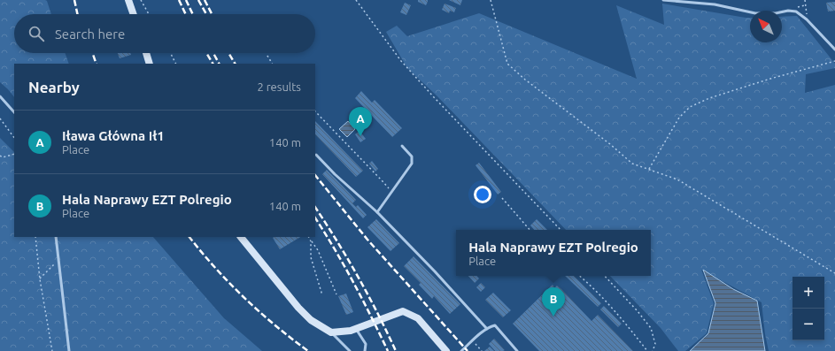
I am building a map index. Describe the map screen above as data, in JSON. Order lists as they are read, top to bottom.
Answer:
{
  "north": "top left",
  "page": {
    "search": "Search here",
    "heading": ["Nearby", "2 results"],
    "pins": ["A", "B"],
    "list": [
      {
        "mark": "A",
        "name": "Iława Główna Ił1",
        "note": "Place",
        "value": "140 m"
      },
      {
        "mark": "B",
        "name": "Hala Naprawy EZT Polregio",
        "note": "Place",
        "value": "140 m"
      }
    ],
    "popup": ["Hala Naprawy EZT Polregio", "Place"],
    "map_buttons": ["+", "−"]
  }
}
